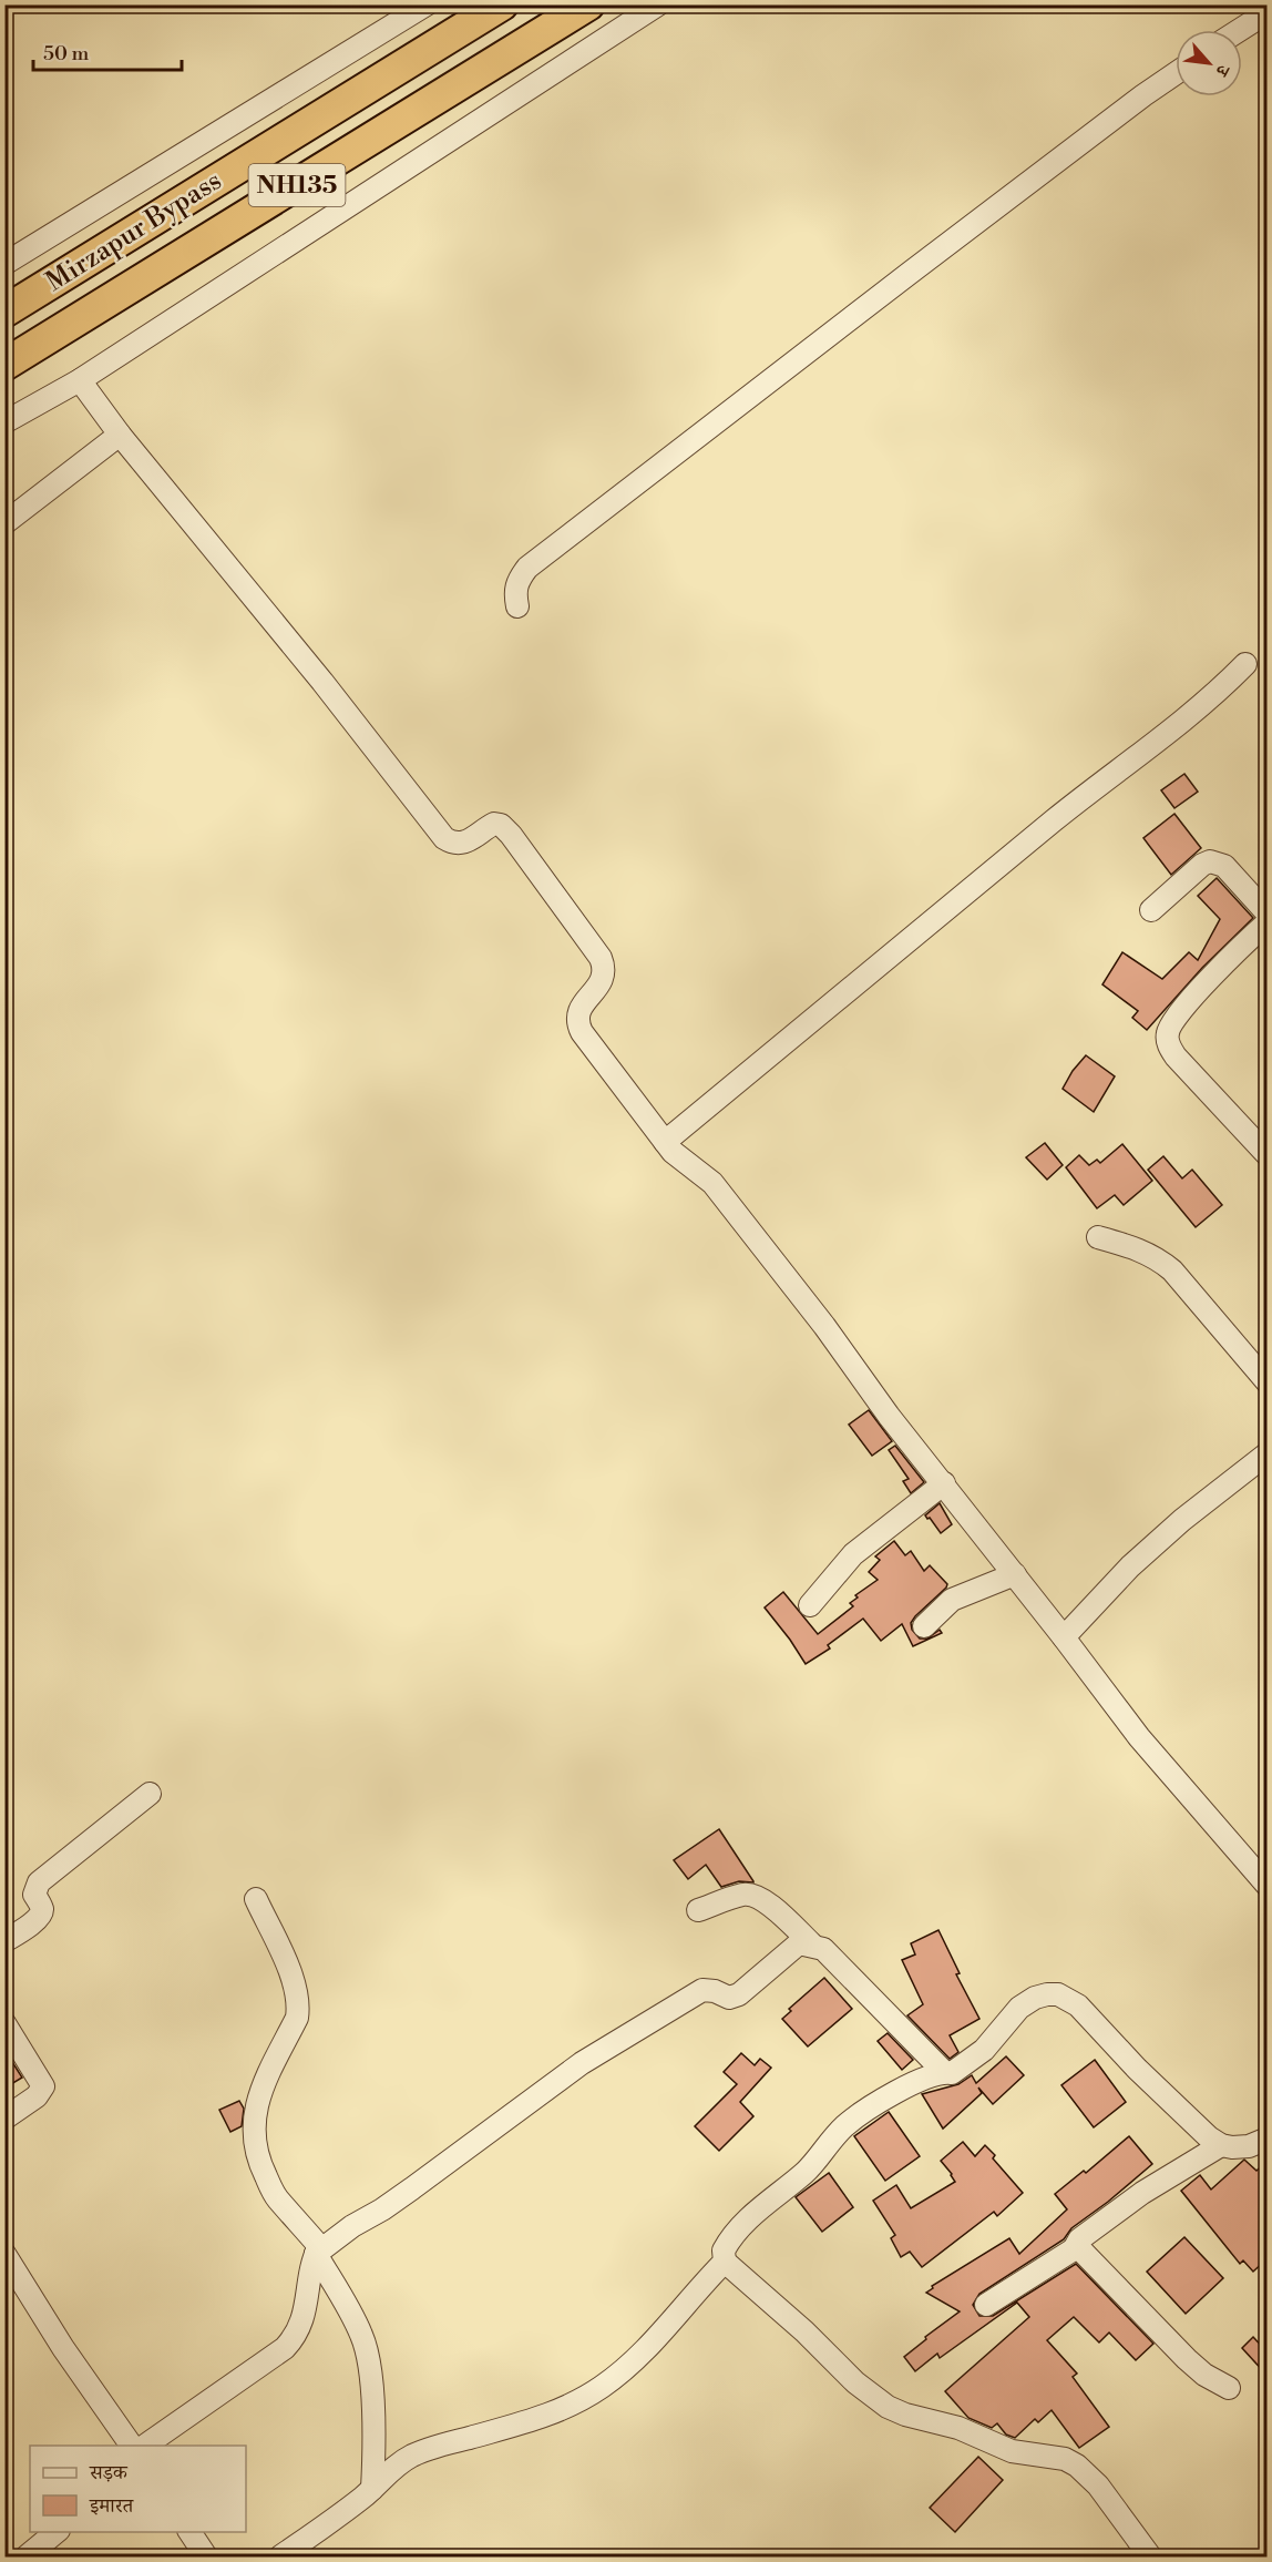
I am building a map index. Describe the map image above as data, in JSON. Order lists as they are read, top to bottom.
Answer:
{
  "streets": {
    "highway": ["NH135", "Mirzapur Bypass"]
  },
  "legend": ["सड़क", "इमारत"],
  "scale_bar": "50 m",
  "north": "bottom right"
}
